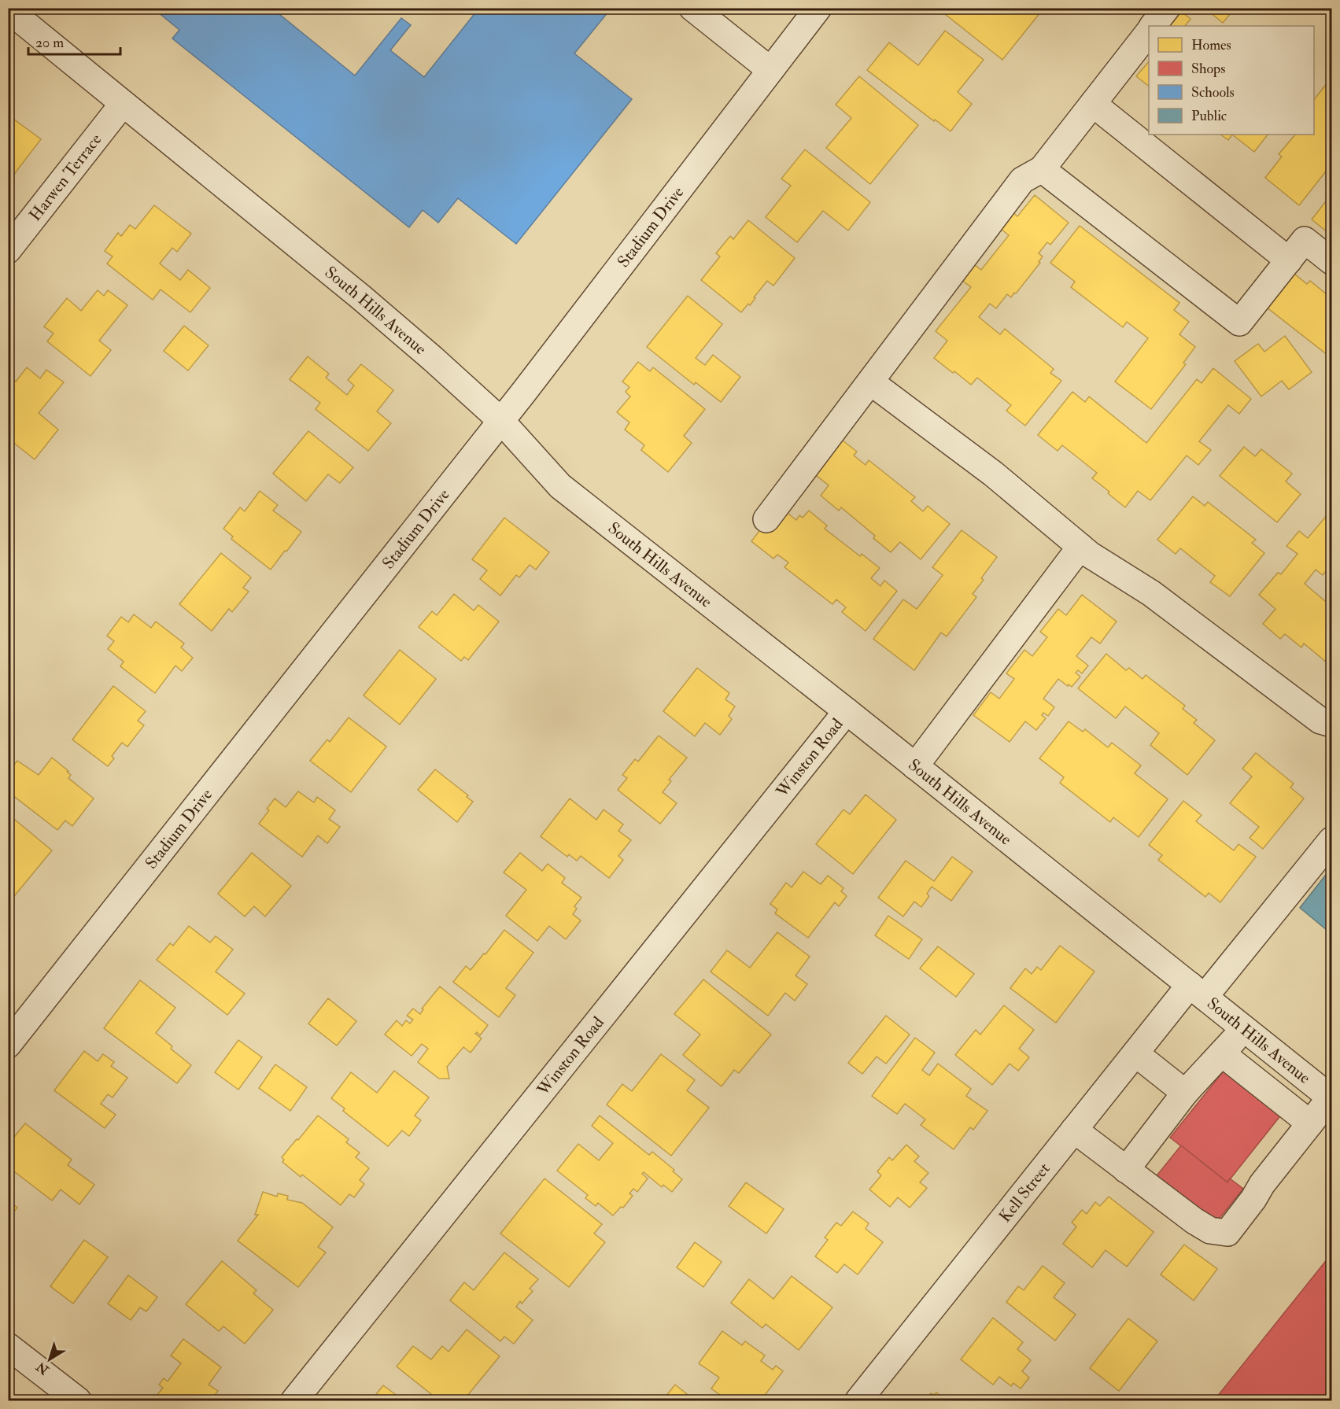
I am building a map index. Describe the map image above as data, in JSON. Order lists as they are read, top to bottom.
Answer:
{
  "streets": {
    "street": [
      "Harwen Terrace",
      "Stadium Drive",
      "South Hills Avenue",
      "Winston Road",
      "Kell Street"
    ]
  },
  "crossings": [
    ["Harwen Terrace", "South Hills Avenue"],
    ["Stadium Drive", "South Hills Avenue"],
    ["South Hills Avenue", "Winston Road"],
    ["South Hills Avenue", "Kell Street"]
  ],
  "legend": [
    "Homes",
    "Shops",
    "Schools",
    "Public"
  ],
  "scale_bar": "20 m",
  "north": "bottom left"
}
